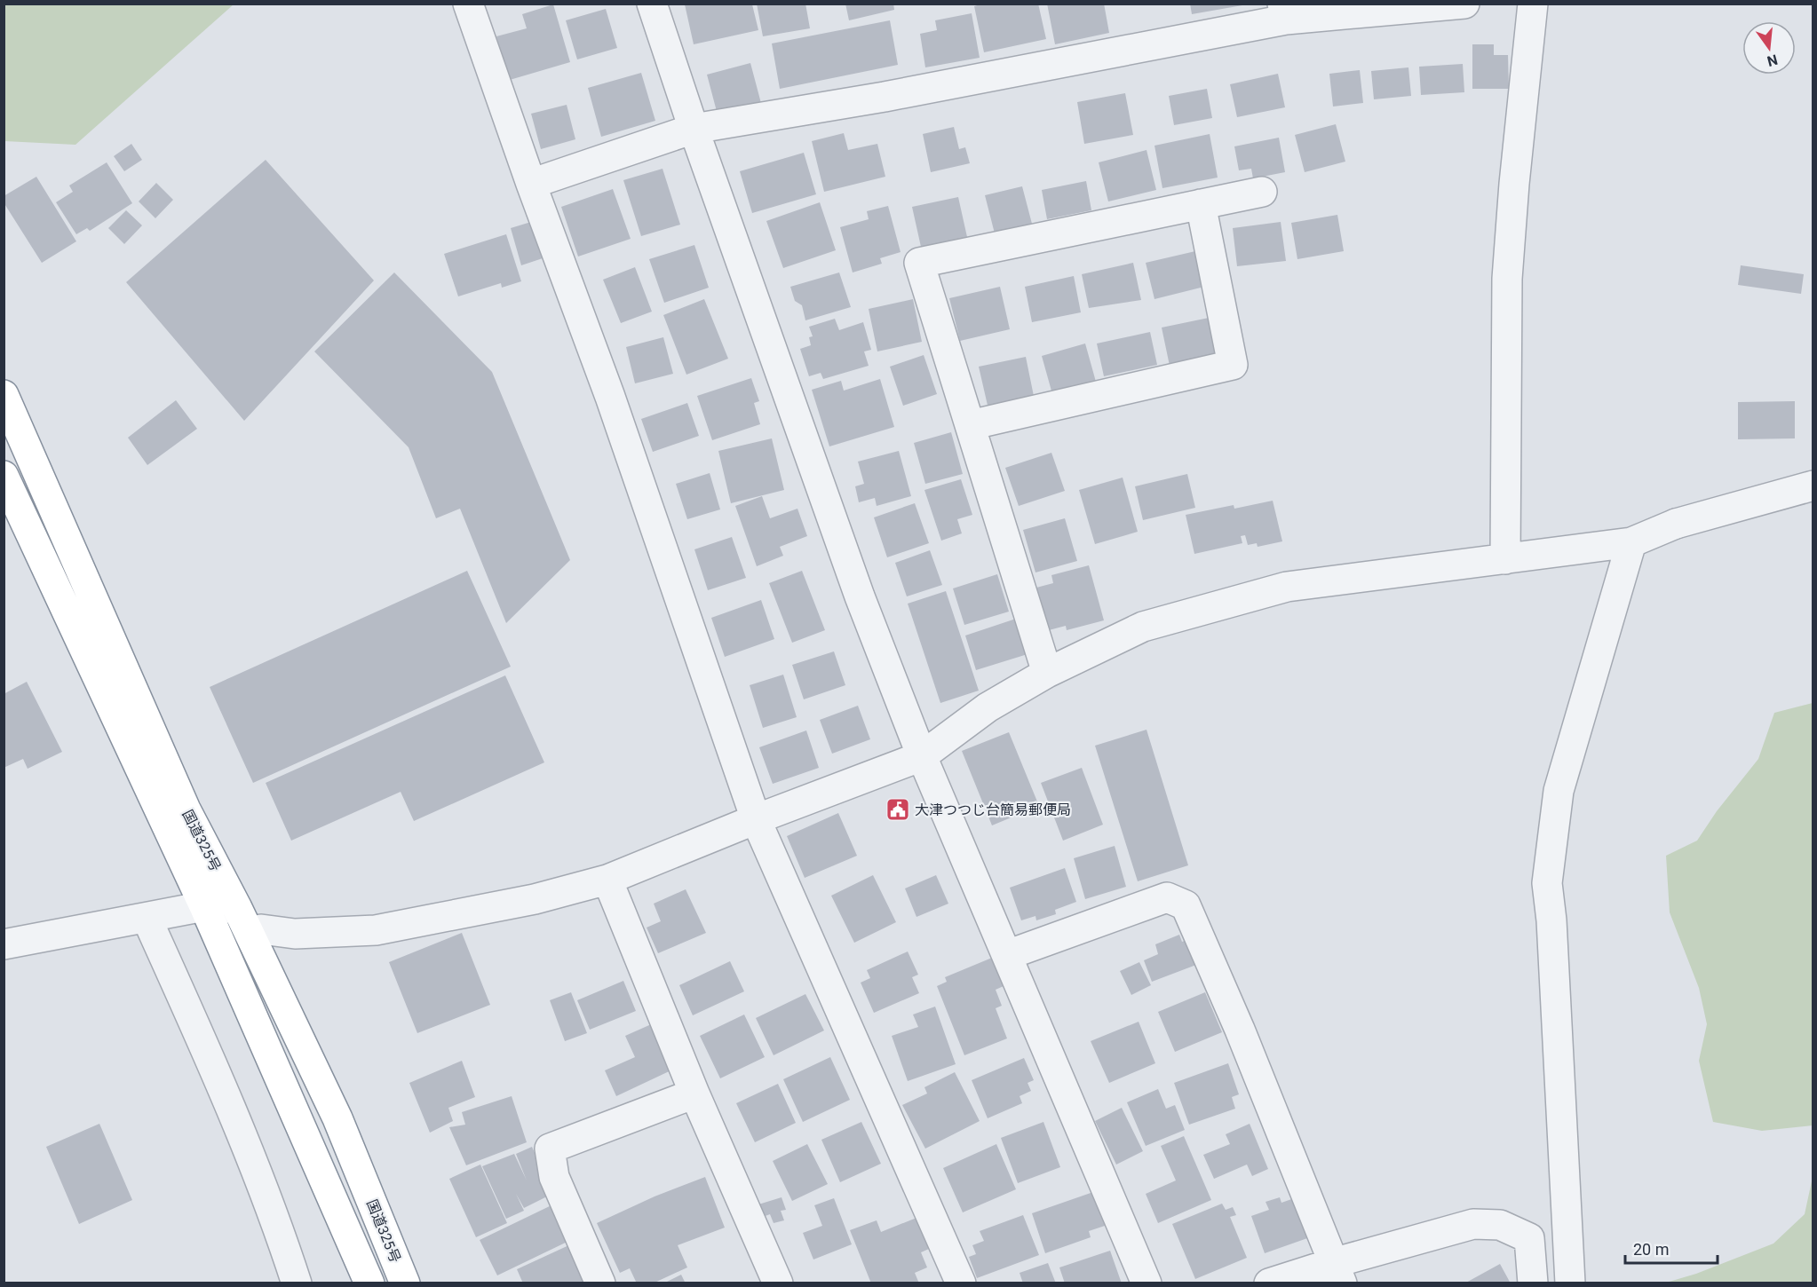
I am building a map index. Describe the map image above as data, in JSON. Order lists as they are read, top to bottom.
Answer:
{
  "streets": {
    "highway": ["国道325号"]
  },
  "places": {
    "public building": ["大津つつじ台簡易郵便局"]
  },
  "scale_bar": "20 m",
  "north": "bottom"
}
